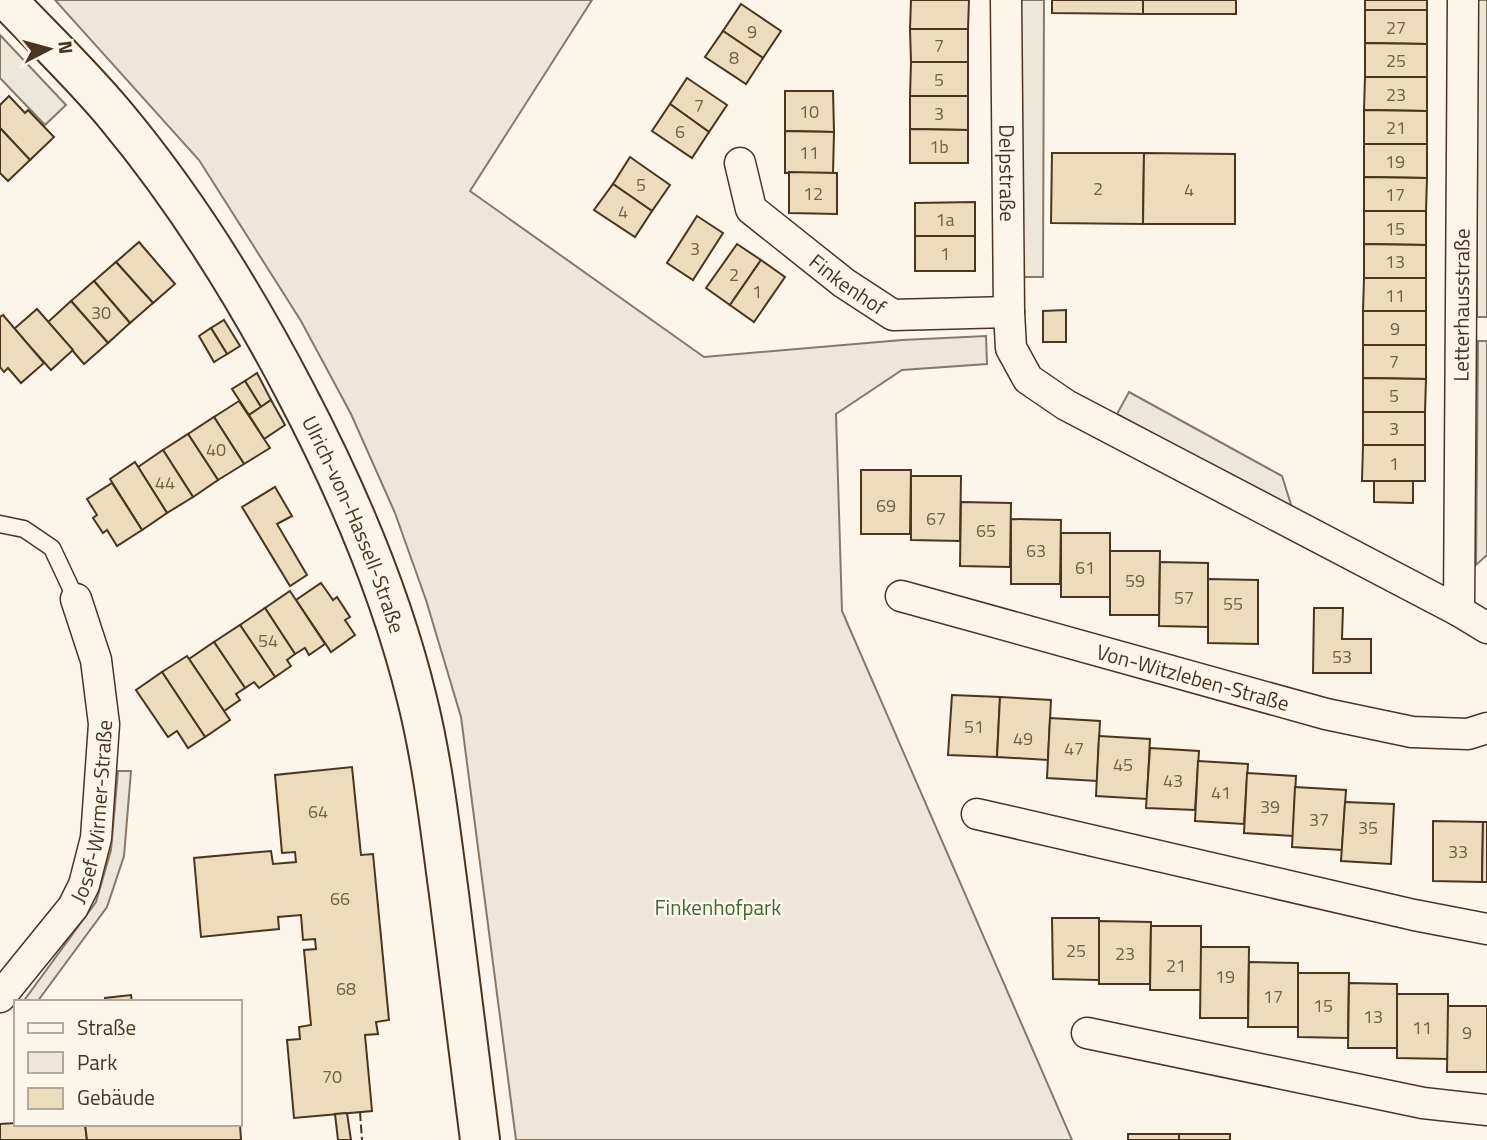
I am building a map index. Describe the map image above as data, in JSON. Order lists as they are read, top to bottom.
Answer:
{
  "streets": {
    "street": [
      "Delpstraße",
      "Finkenhof",
      "Letterhausstraße",
      "Ulrich-von-Hassell-Straße",
      "Von-Witzleben-Straße",
      "Josef-Wirmer-Straße"
    ]
  },
  "crossings": [
    ["Delpstraße", "Finkenhof"],
    ["Delpstraße", "Letterhausstraße"]
  ],
  "parks": ["Finkenhofpark"],
  "house_numbers": [
    "27",
    "9",
    "7",
    "8",
    "25",
    "5",
    "23",
    "7",
    "10",
    "3",
    "21",
    "6",
    "1b",
    "11",
    "19",
    "5",
    "2",
    "4",
    "12",
    "17",
    "4",
    "1a",
    "15",
    "3",
    "1",
    "13",
    "2",
    "1",
    "11",
    "30",
    "9",
    "7",
    "5",
    "3",
    "40",
    "1",
    "44",
    "69",
    "67",
    "65",
    "63",
    "61",
    "59",
    "57",
    "55",
    "54",
    "53",
    "51",
    "49",
    "47",
    "45",
    "43",
    "41",
    "39",
    "64",
    "37",
    "35",
    "33",
    "66",
    "25",
    "23",
    "21",
    "19",
    "68",
    "17",
    "15",
    "13",
    "11",
    "9",
    "70"
  ],
  "legend": ["Straße", "Park", "Gebäude"],
  "north": "right"
}
